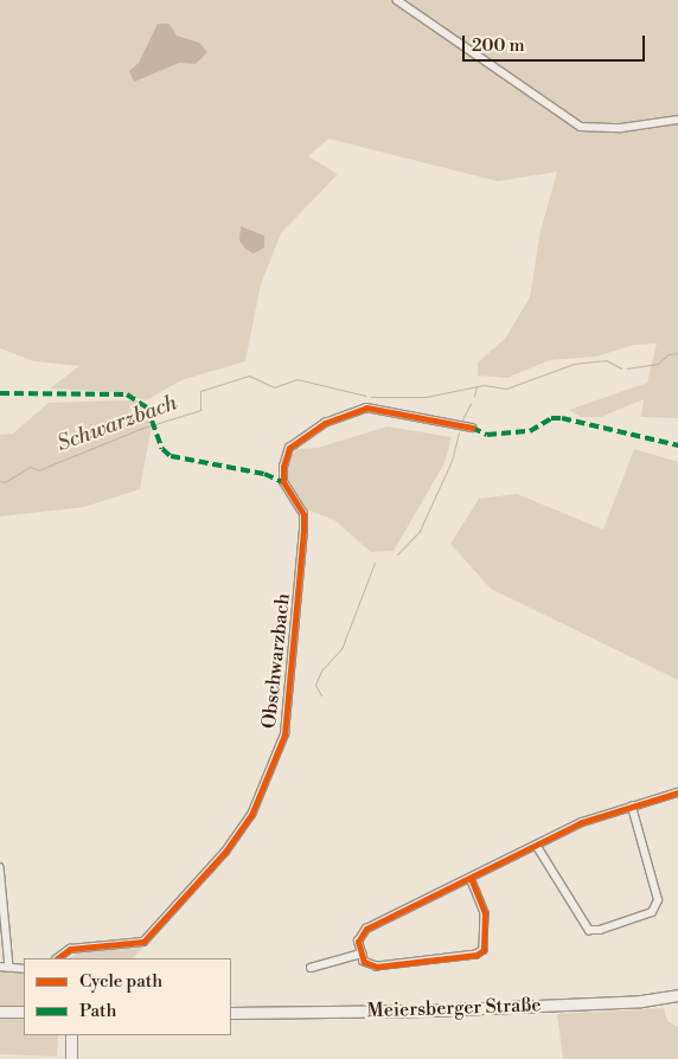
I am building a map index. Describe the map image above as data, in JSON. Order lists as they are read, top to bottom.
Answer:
{
  "streets": {
    "main road": ["Meiersberger Straße"],
    "street": ["Obschwarzbach"]
  },
  "water": ["Schwarzbach"],
  "legend": ["Cycle path", "Path"],
  "scale_bar": "200 m"
}
